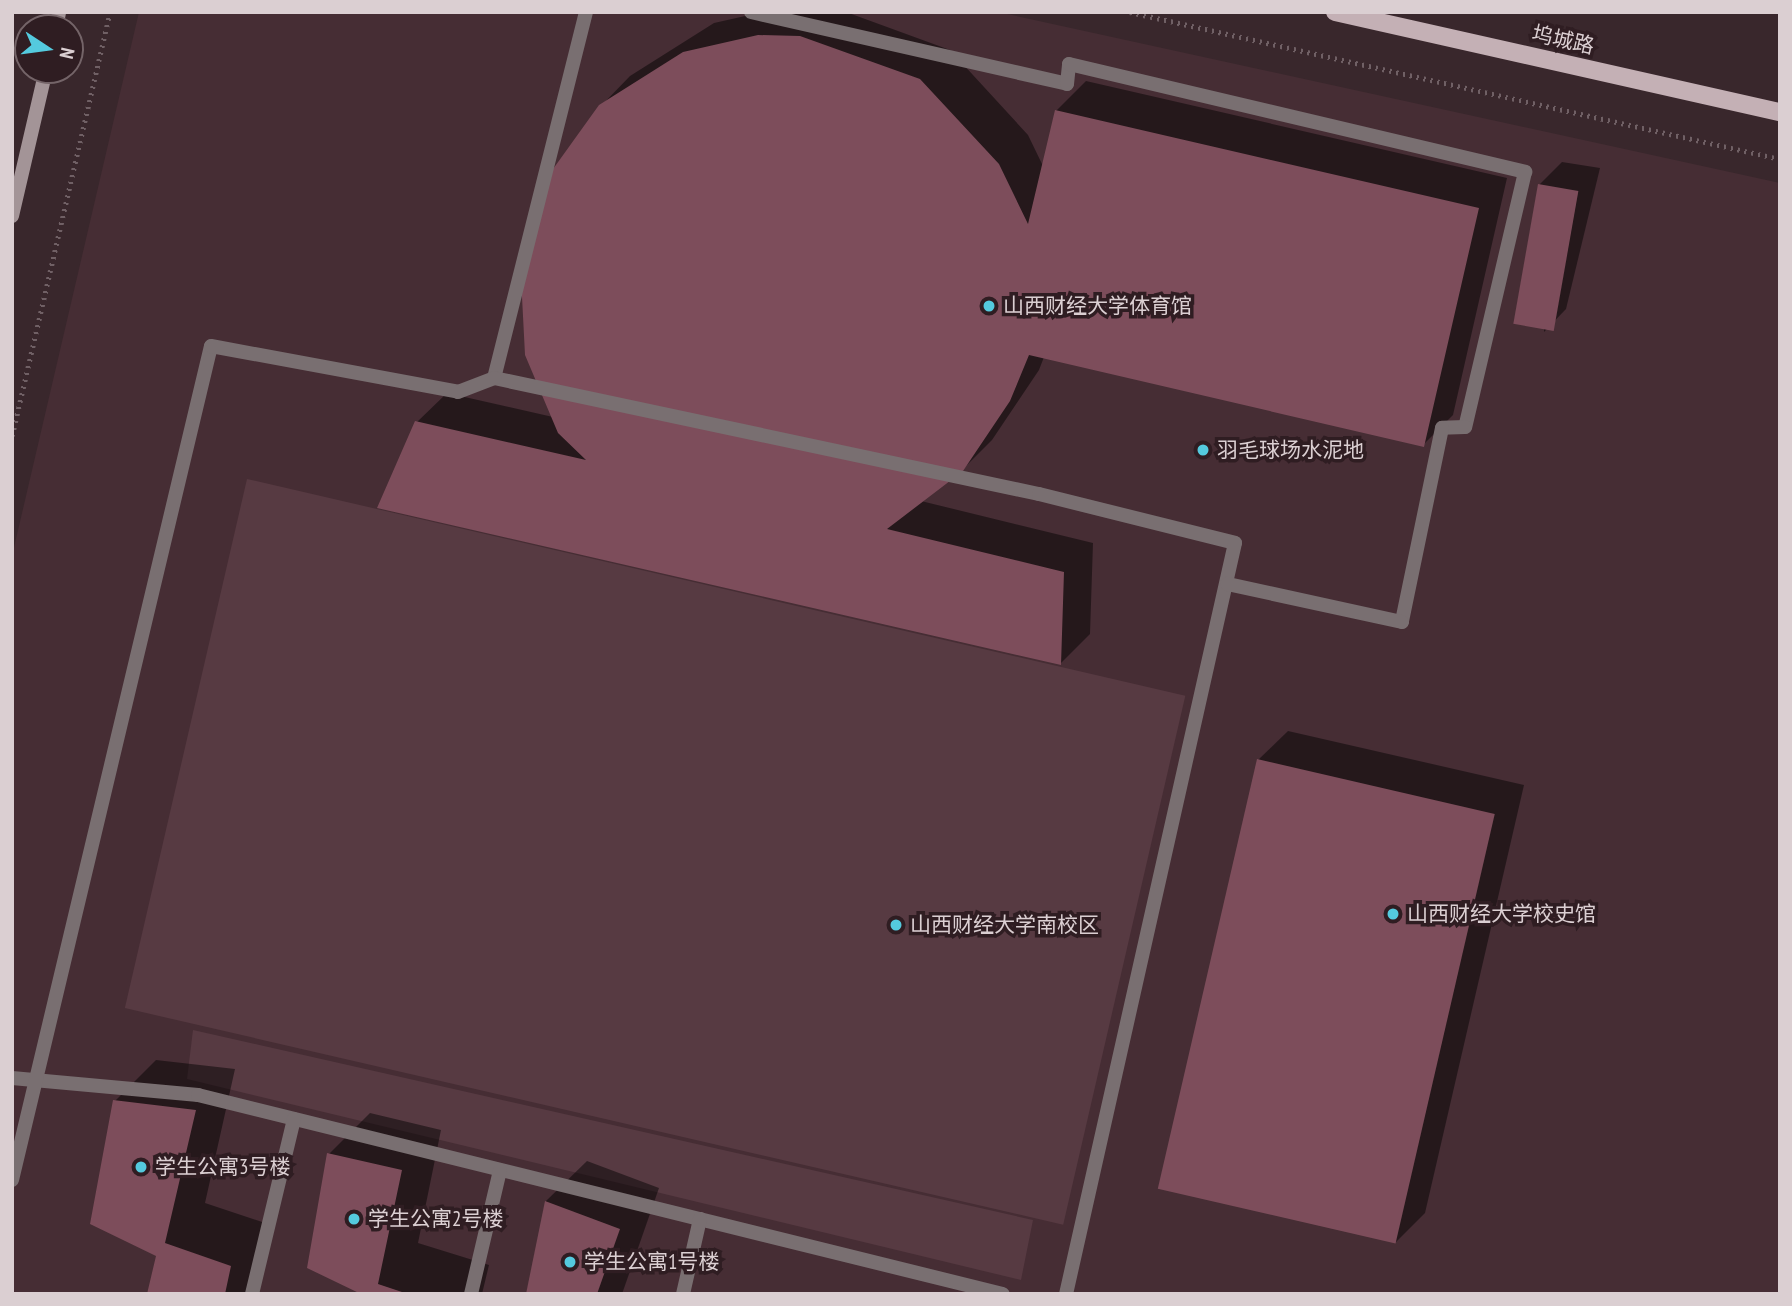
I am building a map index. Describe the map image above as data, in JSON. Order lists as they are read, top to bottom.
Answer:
{
  "streets": {
    "main road": ["坞城路"]
  },
  "places": [
    "山西财经大学体育馆",
    "羽毛球场水泥地",
    "山西财经大学校史馆",
    "山西财经大学南校区",
    "学生公寓3号楼",
    "学生公寓2号楼",
    "学生公寓1号楼"
  ],
  "north": "right"
}
